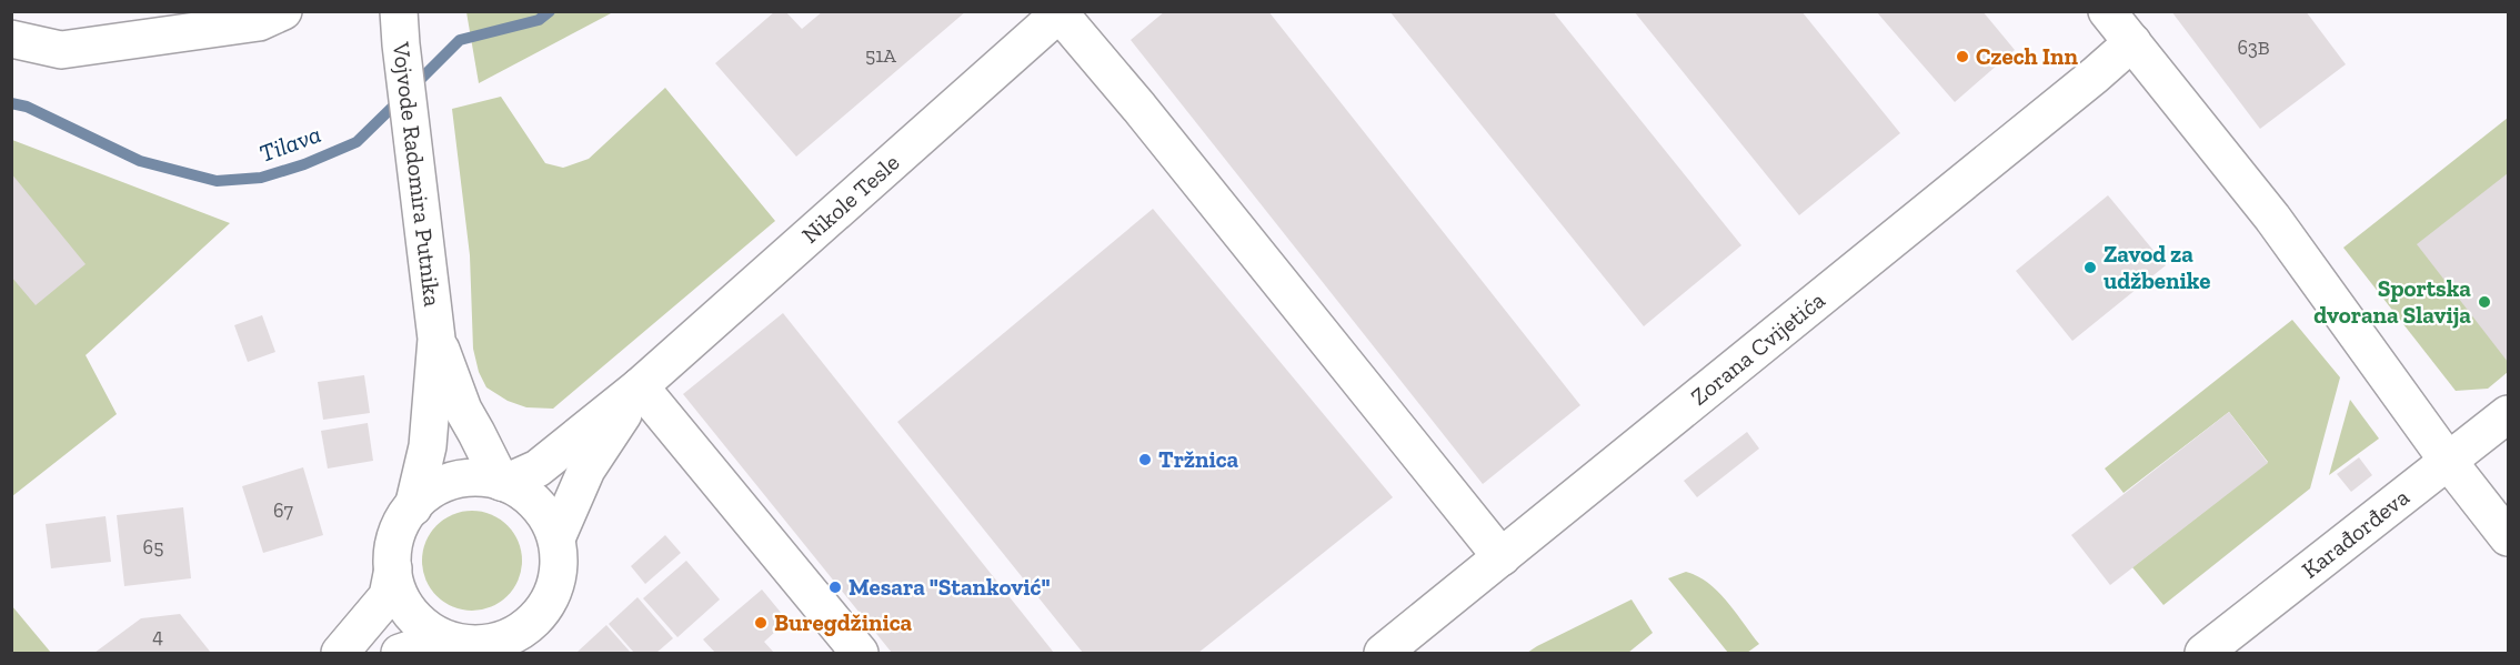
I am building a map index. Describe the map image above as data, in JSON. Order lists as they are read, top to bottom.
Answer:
{
  "streets": {
    "street": [
      "Vojvode Radomira Putnika",
      "Nikole Tesle",
      "Zorana Cvijetića",
      "Karađorđeva"
    ]
  },
  "crossings": [
    ["Vojvode Radomira Putnika", "Nikole Tesle"]
  ],
  "water": ["Tilava"],
  "places": [
    "Czech Inn",
    "Zavod za udžbenike",
    "Sportska dvorana Slavija",
    "Tržnica",
    "Mesara \"Stanković\"",
    "Buregdžinica"
  ],
  "house_numbers": [
    "63B",
    "51A",
    "67",
    "65",
    "4"
  ]
}
